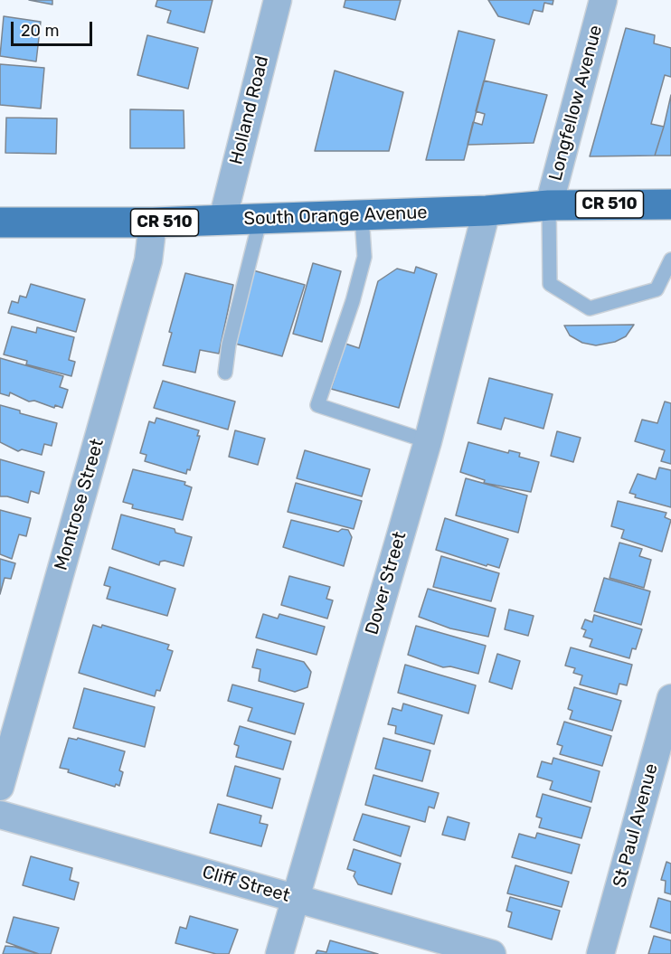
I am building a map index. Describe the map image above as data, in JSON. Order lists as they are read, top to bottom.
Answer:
{
  "streets": {
    "main road": ["CR 510", "South Orange Avenue"],
    "street": [
      "Longfellow Avenue",
      "Holland Road",
      "Montrose Street",
      "Dover Street",
      "St Paul Avenue",
      "Cliff Street"
    ]
  },
  "crossings": [
    ["Longfellow Avenue", "South Orange Avenue"],
    ["Holland Road", "South Orange Avenue"],
    ["South Orange Avenue", "Montrose Street"],
    ["South Orange Avenue", "Dover Street"],
    ["Dover Street", "Cliff Street"]
  ],
  "scale_bar": "20 m"
}
